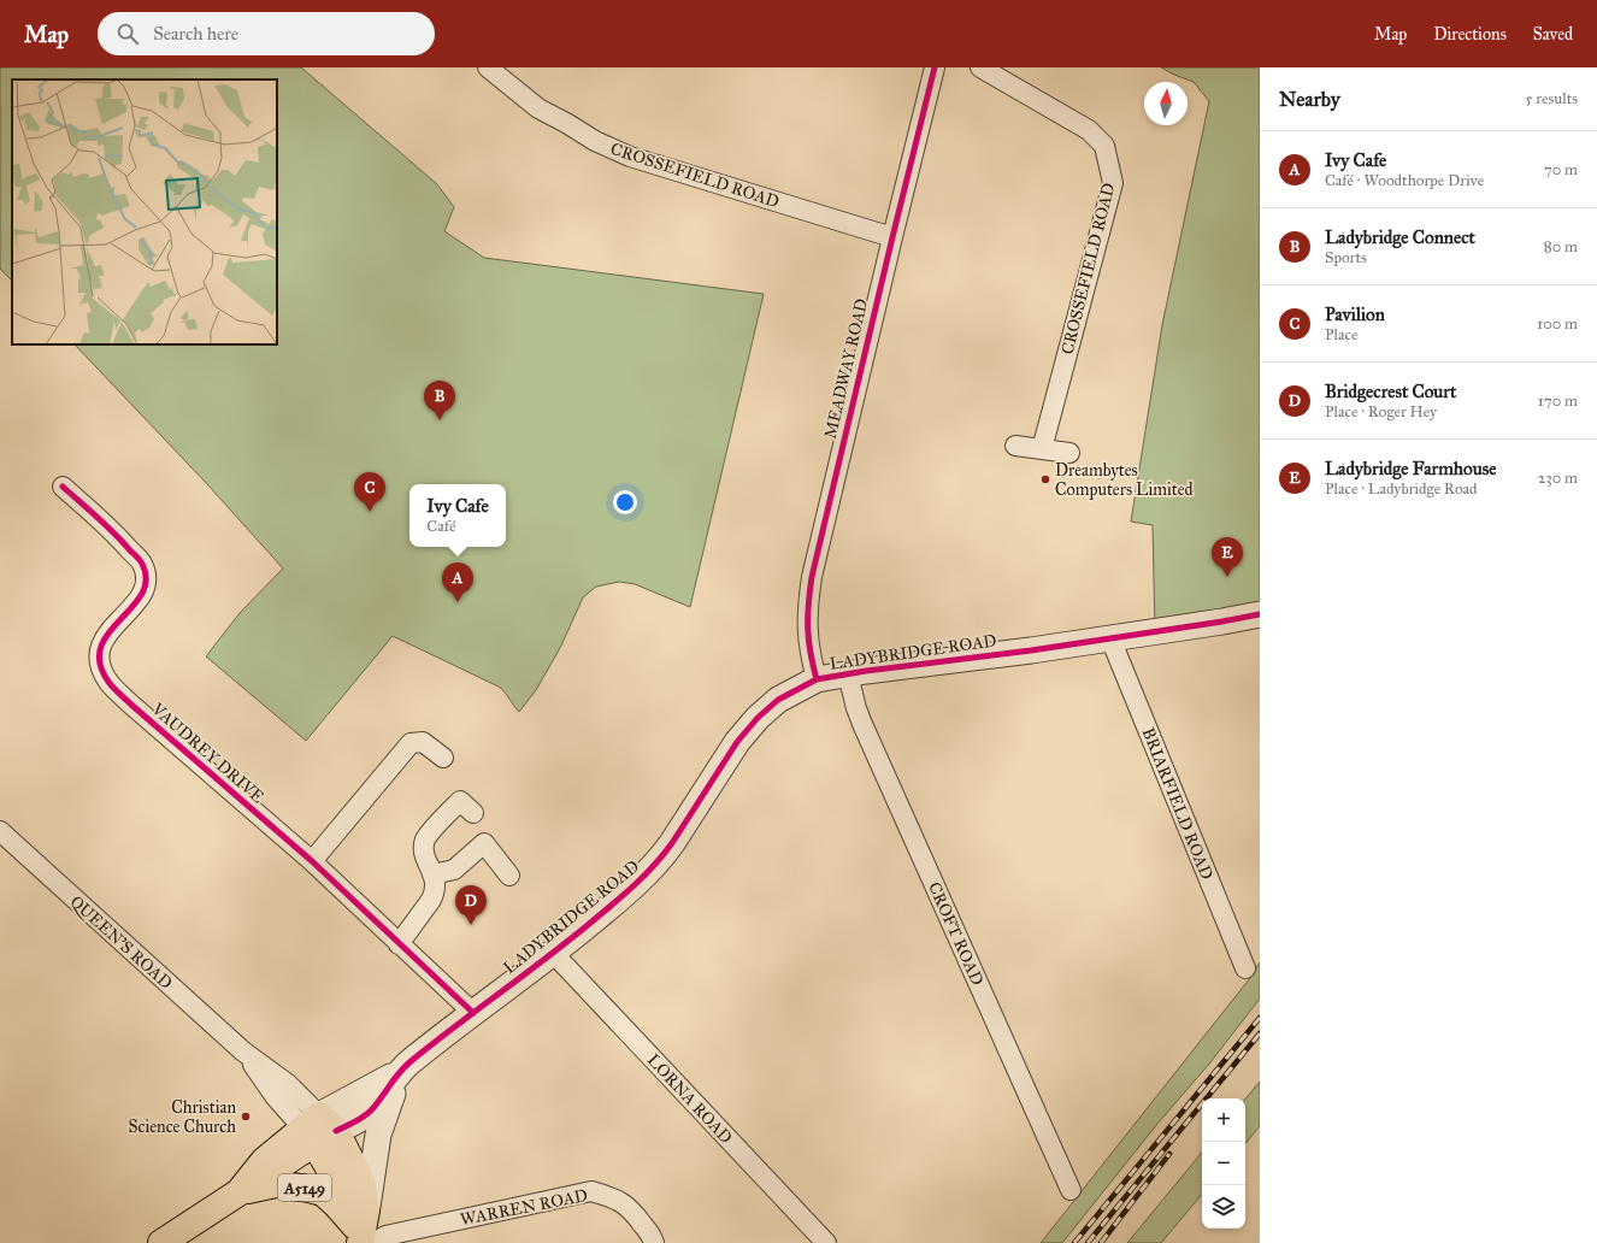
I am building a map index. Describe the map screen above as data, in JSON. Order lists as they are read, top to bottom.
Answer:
{
  "streets": {
    "main road": ["A5149"],
    "street": [
      "CROSSEFIELD ROAD",
      "MEADWAY ROAD",
      "LADYBRIDGE ROAD",
      "VAUDREY DRIVE",
      "BRIARFIELD ROAD",
      "CROFT ROAD",
      "QUEEN'S ROAD",
      "LORNA ROAD",
      "WARREN ROAD"
    ]
  },
  "crossings": [
    ["CROSSEFIELD ROAD", "MEADWAY ROAD"],
    ["MEADWAY ROAD", "LADYBRIDGE ROAD"],
    ["LADYBRIDGE ROAD", "VAUDREY DRIVE"],
    ["LADYBRIDGE ROAD", "BRIARFIELD ROAD"],
    ["LADYBRIDGE ROAD", "CROFT ROAD"],
    ["LADYBRIDGE ROAD", "LORNA ROAD"],
    ["QUEEN'S ROAD", "A5149"],
    ["A5149", "WARREN ROAD"]
  ],
  "places": ["Dreambytes Computers Limited", "Christian Science Church"],
  "north": "top",
  "page": {
    "header": "Map",
    "search": "Search here",
    "nav": ["Map", "Directions", "Saved"],
    "heading": ["Nearby", "5 results"],
    "list": [
      {
        "mark": "A",
        "name": "Ivy Cafe",
        "note": "Café · Woodthorpe Drive",
        "value": "70 m"
      },
      {
        "mark": "B",
        "name": "Ladybridge Connect",
        "note": "Sports",
        "value": "80 m"
      },
      {
        "mark": "C",
        "name": "Pavilion",
        "note": "Place",
        "value": "100 m"
      },
      {
        "mark": "D",
        "name": "Bridgecrest Court",
        "note": "Place · Roger Hey",
        "value": "170 m"
      },
      {
        "mark": "E",
        "name": "Ladybridge Farmhouse",
        "note": "Place · Ladybridge Road",
        "value": "230 m"
      }
    ],
    "pins": [
      "B",
      "C",
      "E",
      "A",
      "D"
    ],
    "popup": ["Ivy Cafe", "Café"],
    "map_buttons": ["+", "−"]
  }
}
